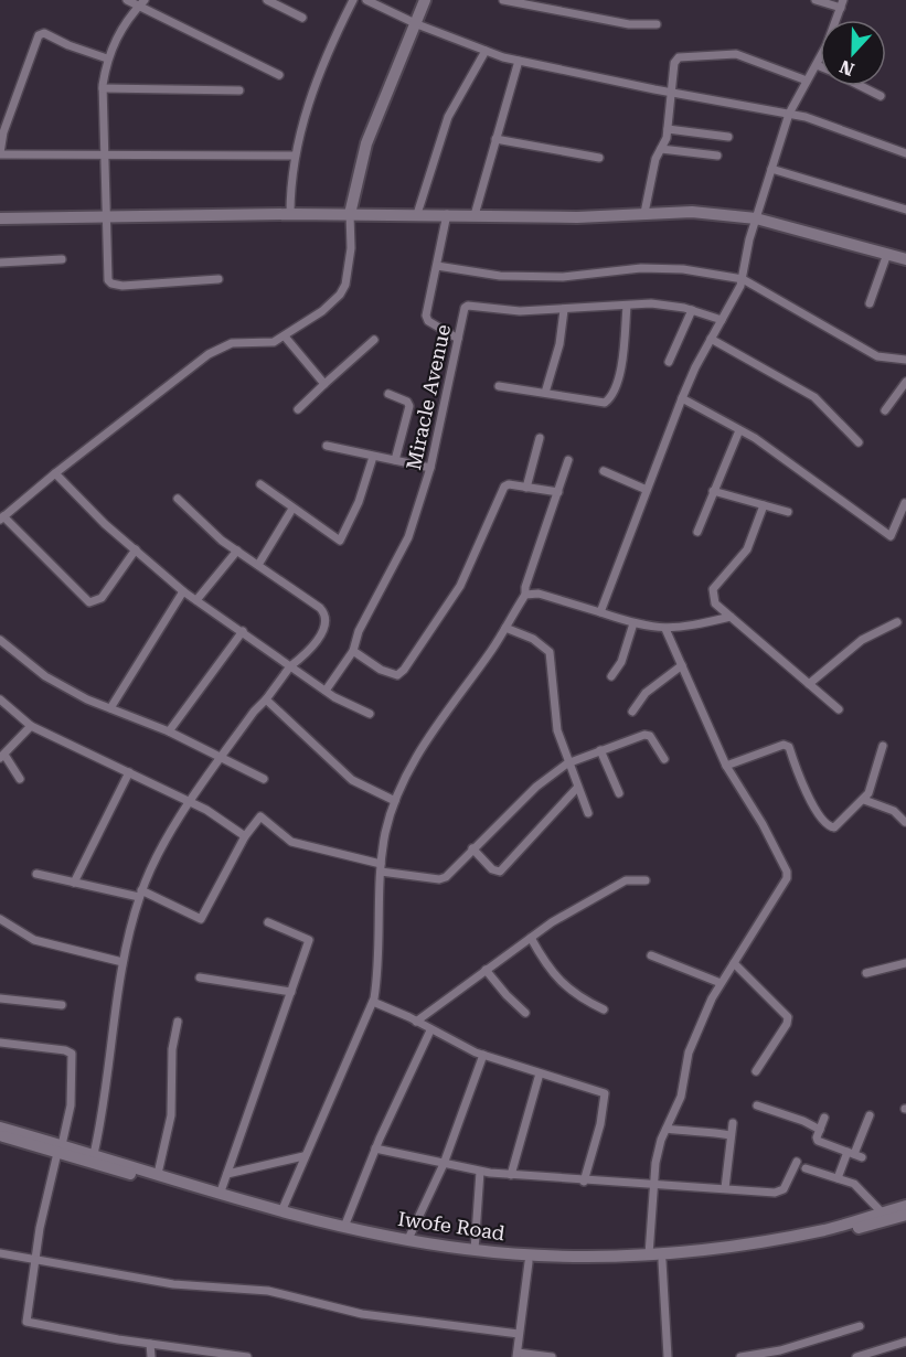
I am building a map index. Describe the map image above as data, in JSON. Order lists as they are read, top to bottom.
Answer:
{
  "streets": {
    "street": ["Miracle Avenue", "Iwofe Road"]
  },
  "north": "bottom"
}
